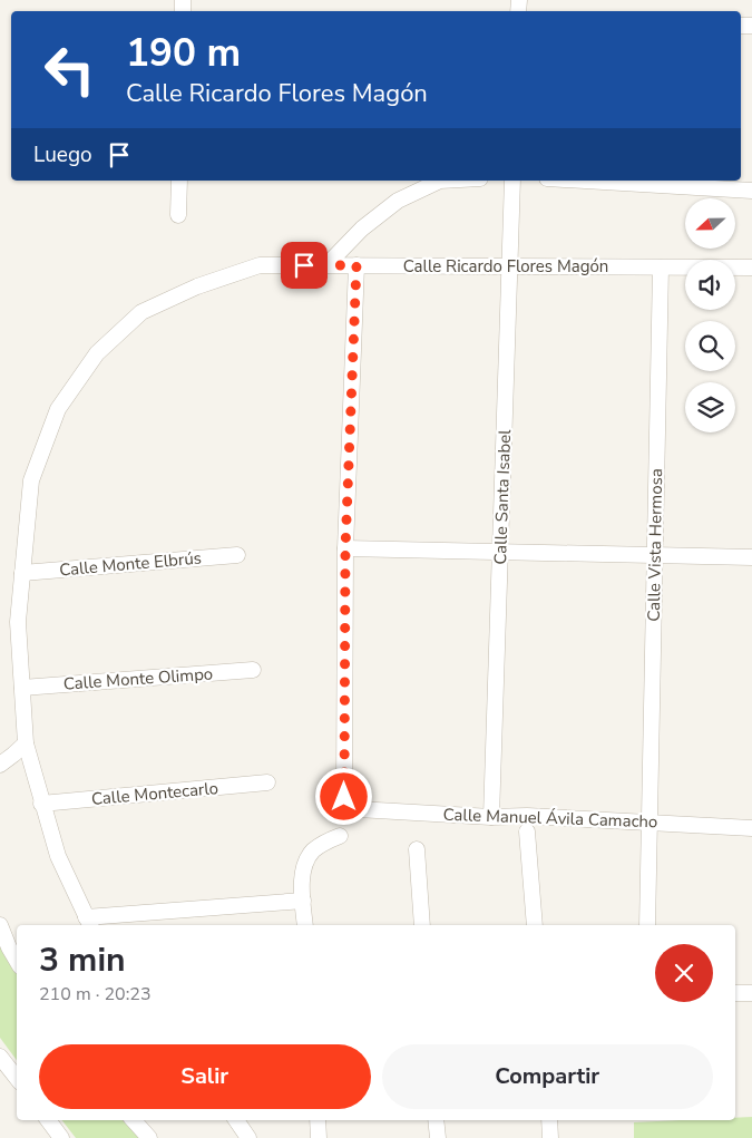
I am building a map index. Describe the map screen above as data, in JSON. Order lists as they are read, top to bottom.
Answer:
{
  "streets": {
    "street": [
      "Calle Ricardo Flores Magón",
      "Calle Santa Isabel",
      "Calle Vista Hermosa",
      "Calle Monte Elbrús",
      "Calle Monte Olimpo",
      "Calle Montecarlo",
      "Calle Manuel Ávila Camacho"
    ]
  },
  "crossings": [
    ["Calle Ricardo Flores Magón", "Calle Santa Isabel"],
    ["Calle Ricardo Flores Magón", "Calle Vista Hermosa"],
    ["Calle Ricardo Flores Magón", "Calle Monte Elbrús"],
    ["Calle Ricardo Flores Magón", "Calle Monte Olimpo"],
    ["Calle Ricardo Flores Magón", "Calle Montecarlo"],
    ["Calle Santa Isabel", "Calle Manuel Ávila Camacho"],
    ["Calle Vista Hermosa", "Calle Manuel Ávila Camacho"]
  ],
  "north": "left",
  "page": {
    "turn": ["190 m", "Calle Ricardo Flores Magón"],
    "then": "Luego",
    "heading": ["3 min", "210 m · 20:23"],
    "buttons": ["Salir", "Compartir"]
  }
}
